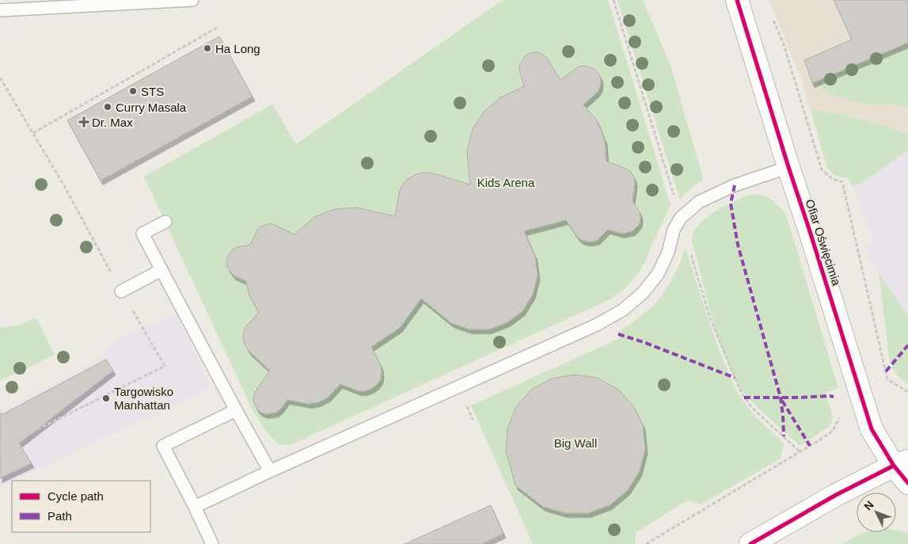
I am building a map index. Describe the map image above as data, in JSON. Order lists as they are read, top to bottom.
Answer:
{
  "streets": {
    "street": ["Ofiar Oświęcimia"]
  },
  "parks": ["Kids Arena", "Big Wall"],
  "places": {
    "other": [
      "Ha Long",
      "STS",
      "Curry Masala",
      "Targowisko Manhattan"
    ],
    "health": ["Dr. Max"]
  },
  "legend": ["Cycle path", "Path"],
  "north": "top left"
}
